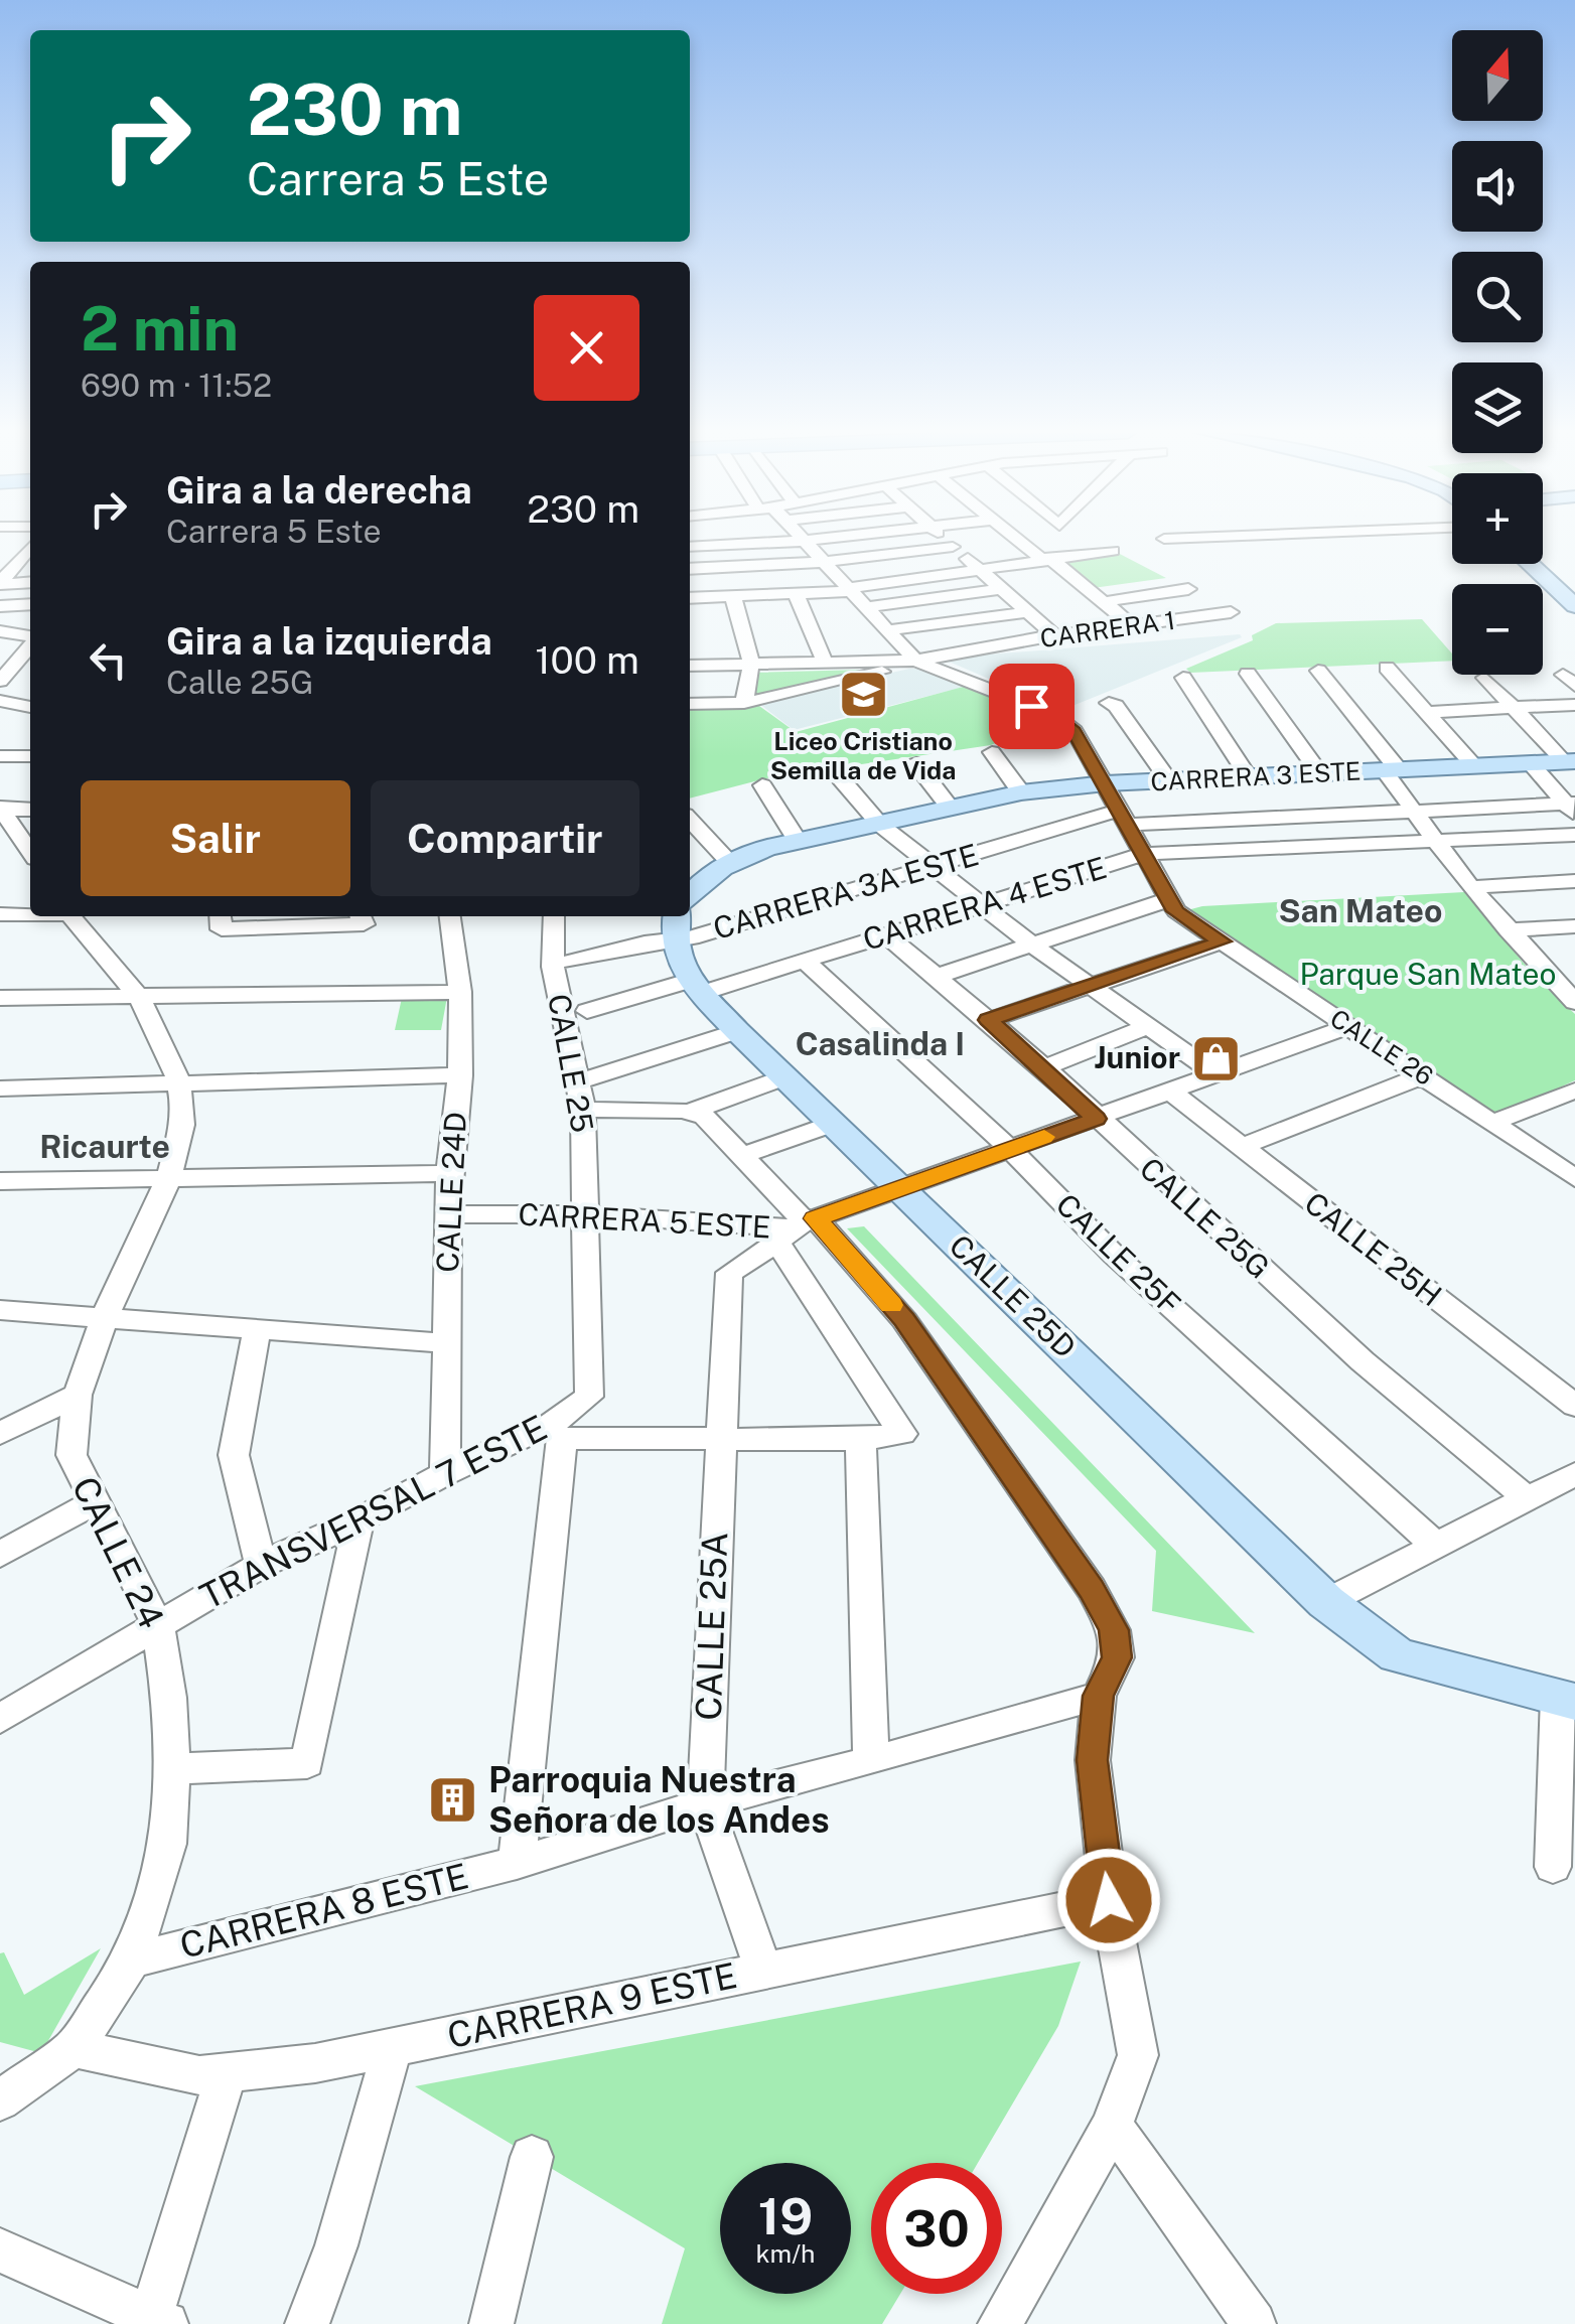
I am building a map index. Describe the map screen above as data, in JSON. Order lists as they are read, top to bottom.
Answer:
{
  "streets": {
    "main road": ["CARRERA 3 ESTE", "CALLE 25D"],
    "street": [
      "CARRERA 1",
      "CARRERA 3A ESTE",
      "CARRERA 4 ESTE",
      "CALLE 26",
      "CALLE 25",
      "CALLE 24D",
      "CALLE 25G",
      "CARRERA 5 ESTE",
      "CALLE 25H",
      "CALLE 25F",
      "TRANSVERSAL 7 ESTE",
      "CALLE 24",
      "CALLE 25A",
      "CARRERA 8 ESTE",
      "CARRERA 9 ESTE"
    ]
  },
  "crossings": [
    ["CARRERA 1", "CALLE 26"],
    ["CARRERA 3 ESTE", "CALLE 26"],
    ["CARRERA 3A ESTE", "CALLE 26"],
    ["CARRERA 3A ESTE", "CALLE 25D"],
    ["CARRERA 4 ESTE", "CALLE 26"],
    ["CARRERA 4 ESTE", "CALLE 25G"],
    ["CARRERA 4 ESTE", "CALLE 25F"],
    ["CARRERA 4 ESTE", "CALLE 25D"],
    ["CALLE 26", "CARRERA 5 ESTE"],
    ["CALLE 25", "CARRERA 5 ESTE"],
    ["CALLE 25", "TRANSVERSAL 7 ESTE"],
    ["CALLE 24D", "CARRERA 5 ESTE"],
    ["CALLE 24D", "TRANSVERSAL 7 ESTE"],
    ["CALLE 25G", "CARRERA 5 ESTE"],
    ["CARRERA 5 ESTE", "CALLE 25H"],
    ["CARRERA 5 ESTE", "CALLE 25F"],
    ["CARRERA 5 ESTE", "CALLE 25D"],
    ["CARRERA 5 ESTE", "CALLE 25A"],
    ["TRANSVERSAL 7 ESTE", "CALLE 24"],
    ["CALLE 24", "CARRERA 8 ESTE"],
    ["CALLE 24", "CARRERA 9 ESTE"],
    ["CALLE 25A", "CARRERA 8 ESTE"],
    ["CALLE 25A", "CARRERA 9 ESTE"]
  ],
  "districts": ["San Mateo", "Casalinda I", "Ricaurte"],
  "parks": ["Parque San Mateo"],
  "places": {
    "school or university": ["Liceo Cristiano Semilla de Vida"],
    "shop": ["Junior"],
    "building": ["Parroquia Nuestra Señora de los Andes"]
  },
  "north": "top",
  "page": {
    "map_buttons": ["+", "−"],
    "turn": ["230 m", "Carrera 5 Este"],
    "heading": ["2 min", "690 m · 11:52"],
    "list": [
      {
        "name": "Gira a la derecha",
        "note": "Carrera 5 Este",
        "value": "230 m"
      },
      {
        "name": "Gira a la izquierda",
        "note": "Calle 25G",
        "value": "100 m"
      }
    ],
    "buttons": ["Salir", "Compartir"],
    "speed": "19 km/h",
    "limit": "30"
  }
}
